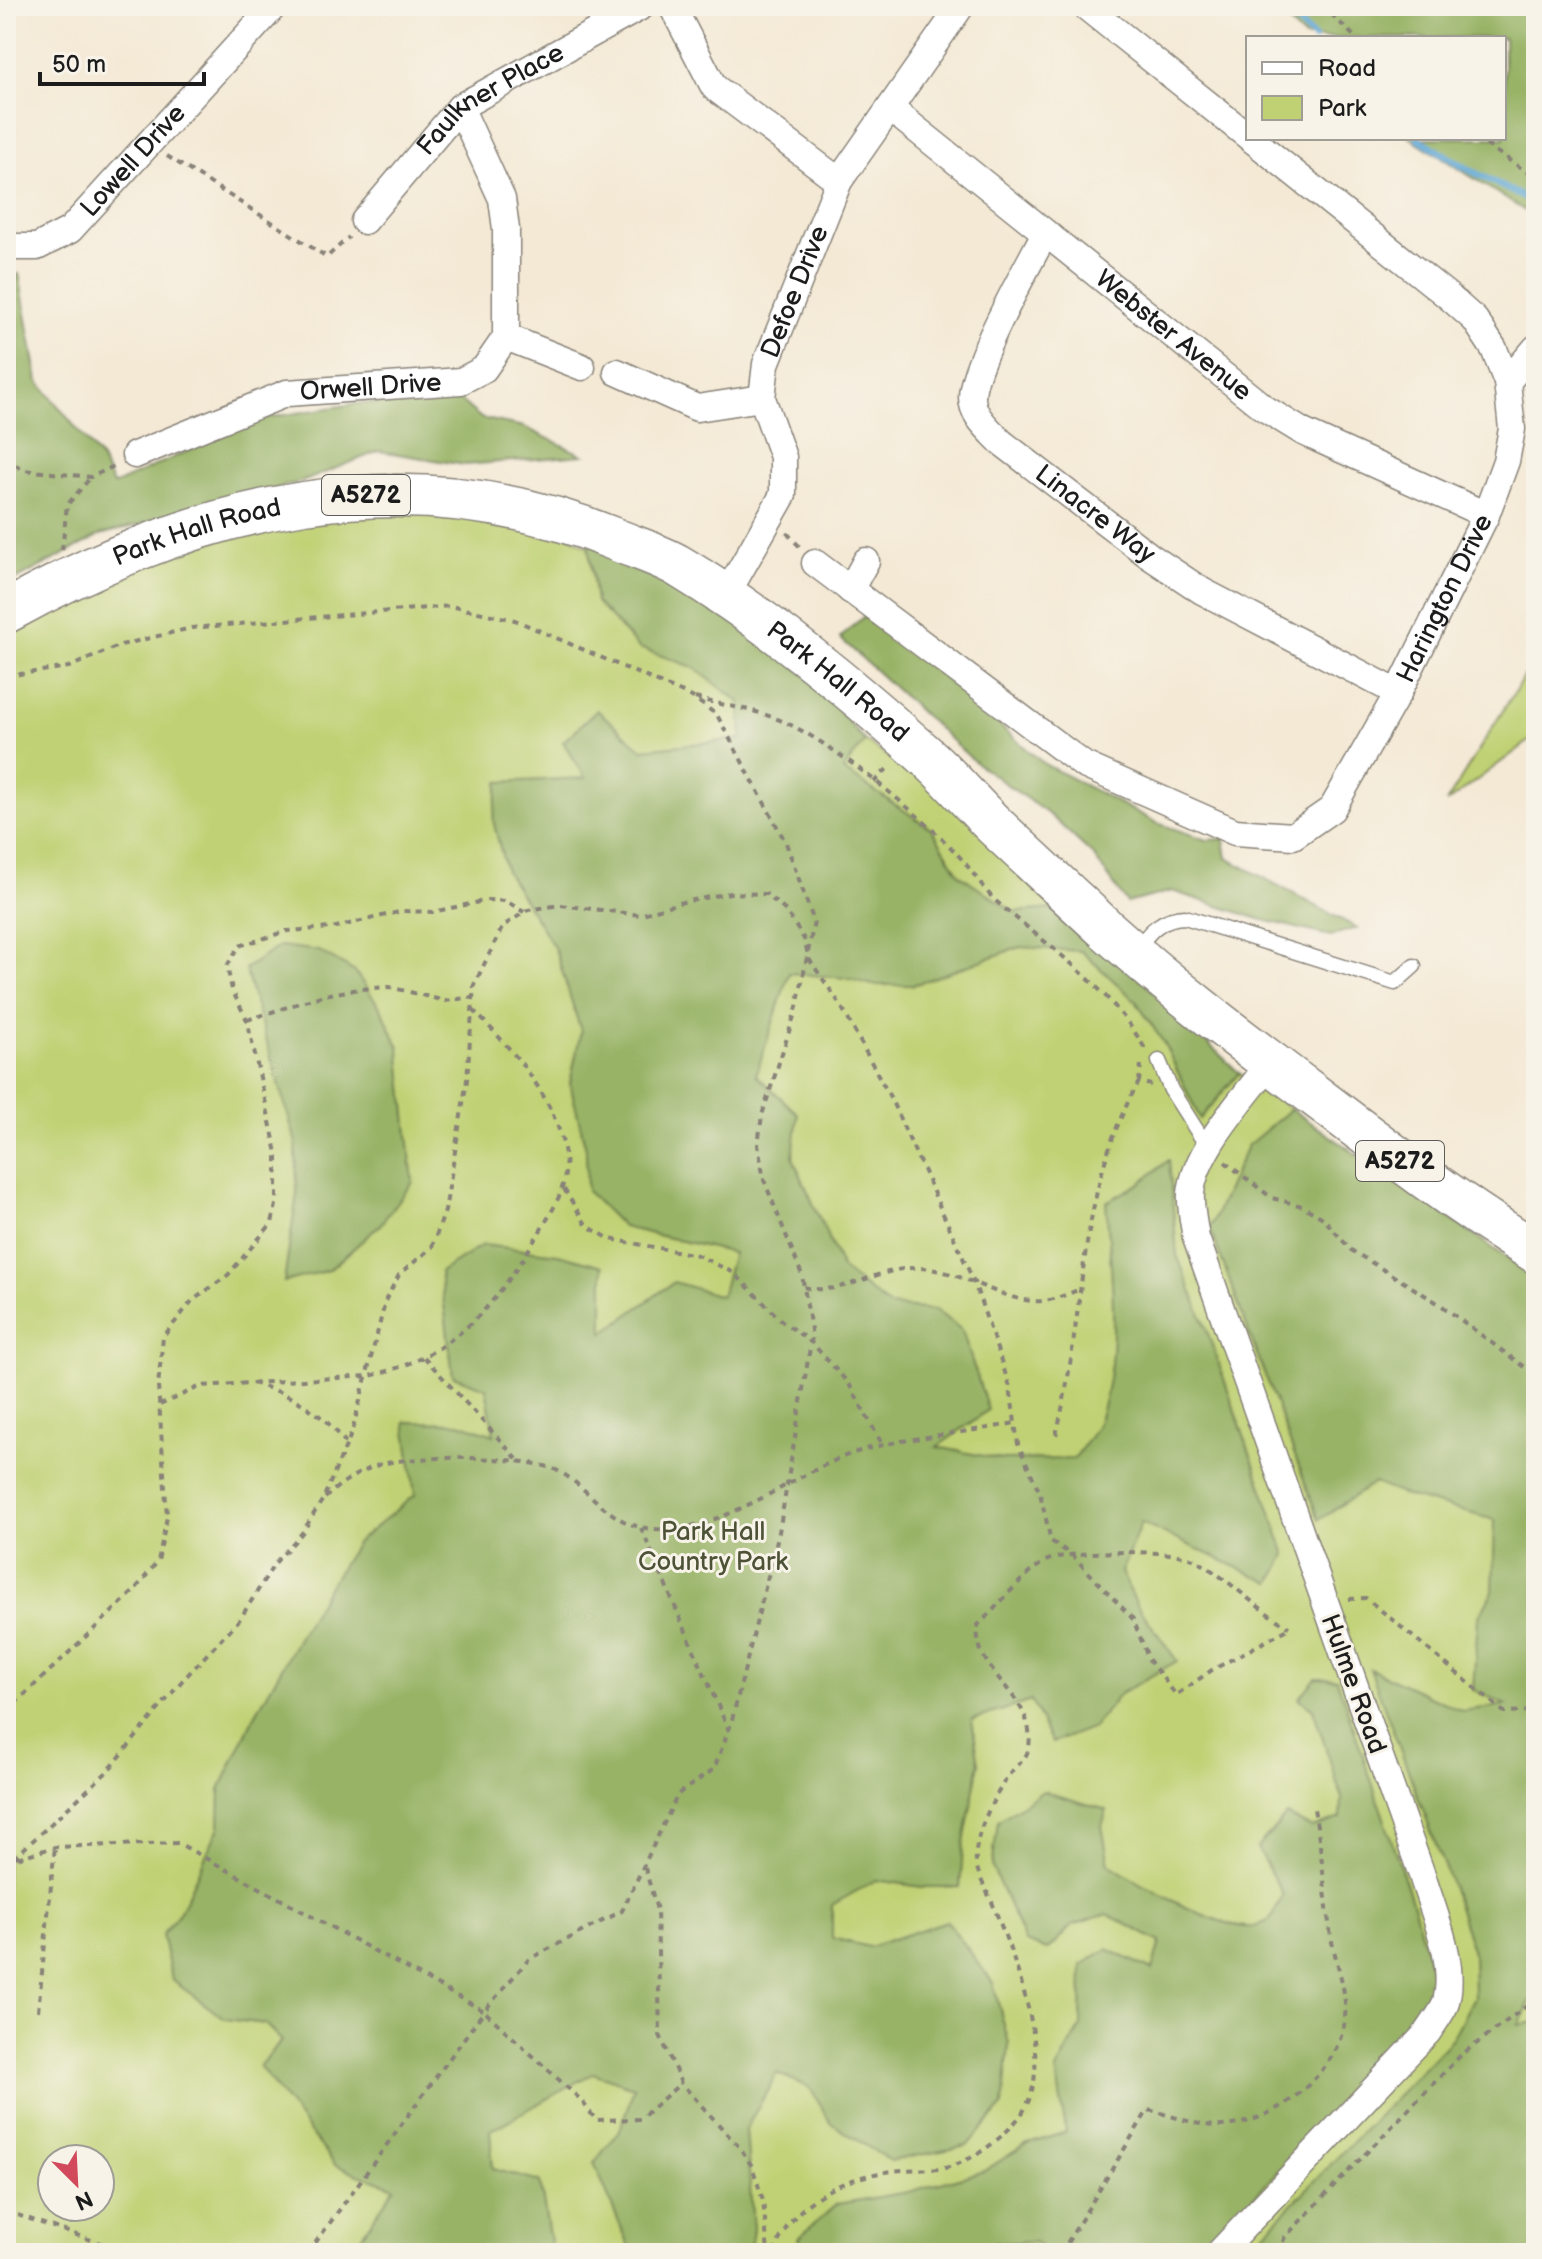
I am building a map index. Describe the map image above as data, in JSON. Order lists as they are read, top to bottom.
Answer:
{
  "streets": {
    "main road": ["A5272", "Park Hall Road"],
    "street": [
      "Faulkner Place",
      "Lowell Drive",
      "Defoe Drive",
      "Webster Avenue",
      "Orwell Drive",
      "Linacre Way",
      "Harington Drive",
      "Hulme Road"
    ]
  },
  "crossings": [
    ["Defoe Drive", "Webster Avenue"],
    ["Defoe Drive", "Park Hall Road"],
    ["Webster Avenue", "Linacre Way"],
    ["Webster Avenue", "Harington Drive"],
    ["Linacre Way", "Harington Drive"],
    ["Park Hall Road", "Hulme Road"]
  ],
  "parks": ["Park Hall Country Park"],
  "legend": ["Road", "Park"],
  "scale_bar": "50 m",
  "north": "bottom right"
}
